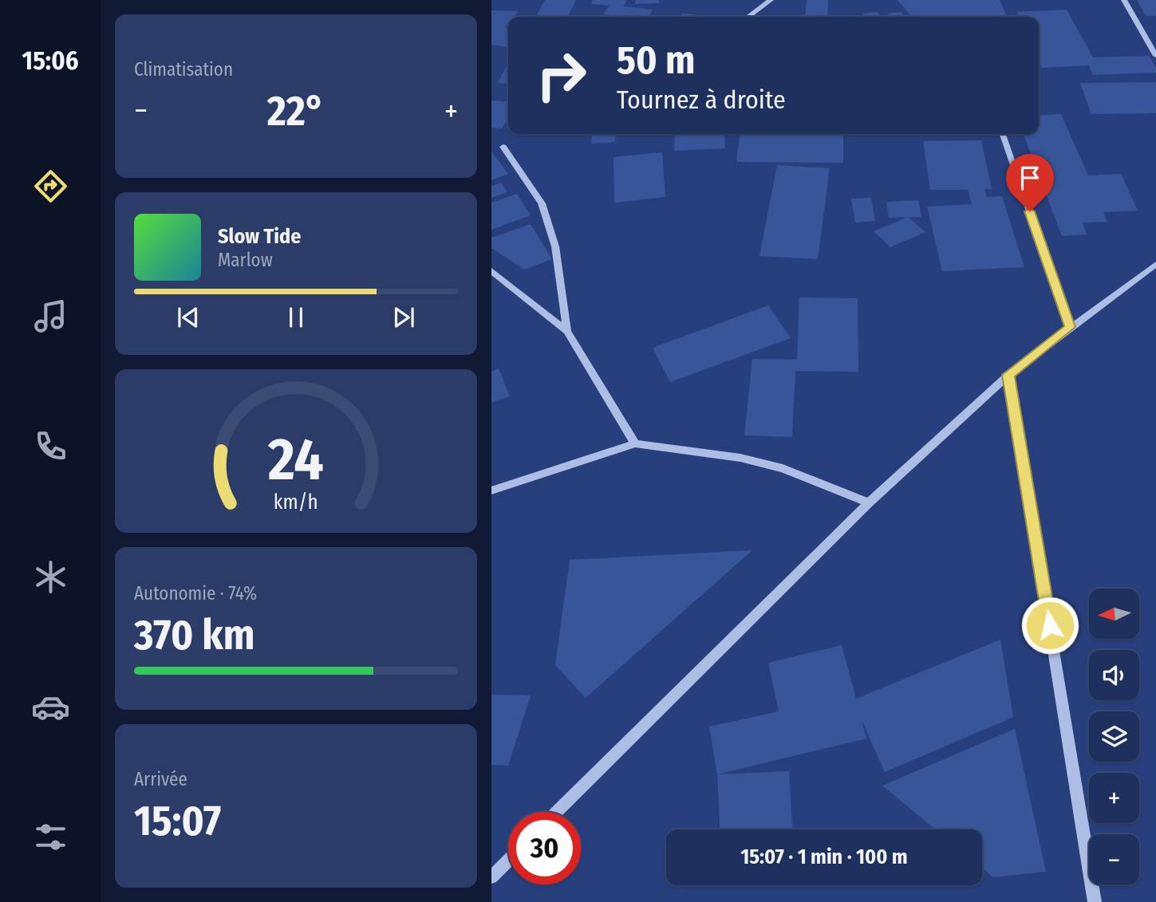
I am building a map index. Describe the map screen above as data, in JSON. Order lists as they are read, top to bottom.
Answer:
{
  "north": "left",
  "page": {
    "tabs": "15:06",
    "tile": [
      "Climatisation",
      ["Autonomie · 74%", "370 km"],
      ["Arrivée", "15:07"]
    ],
    "turn": ["50 m", "Tournez à droite"],
    "heat": ["−", "22°", "+"],
    "song": ["Slow Tide", "Marlow"],
    "map_buttons": ["+", "−"],
    "limit": "30",
    "trip": "15:07 · 1 min · 100 m",
    "gauge": ["24", "km/h"]
  }
}
